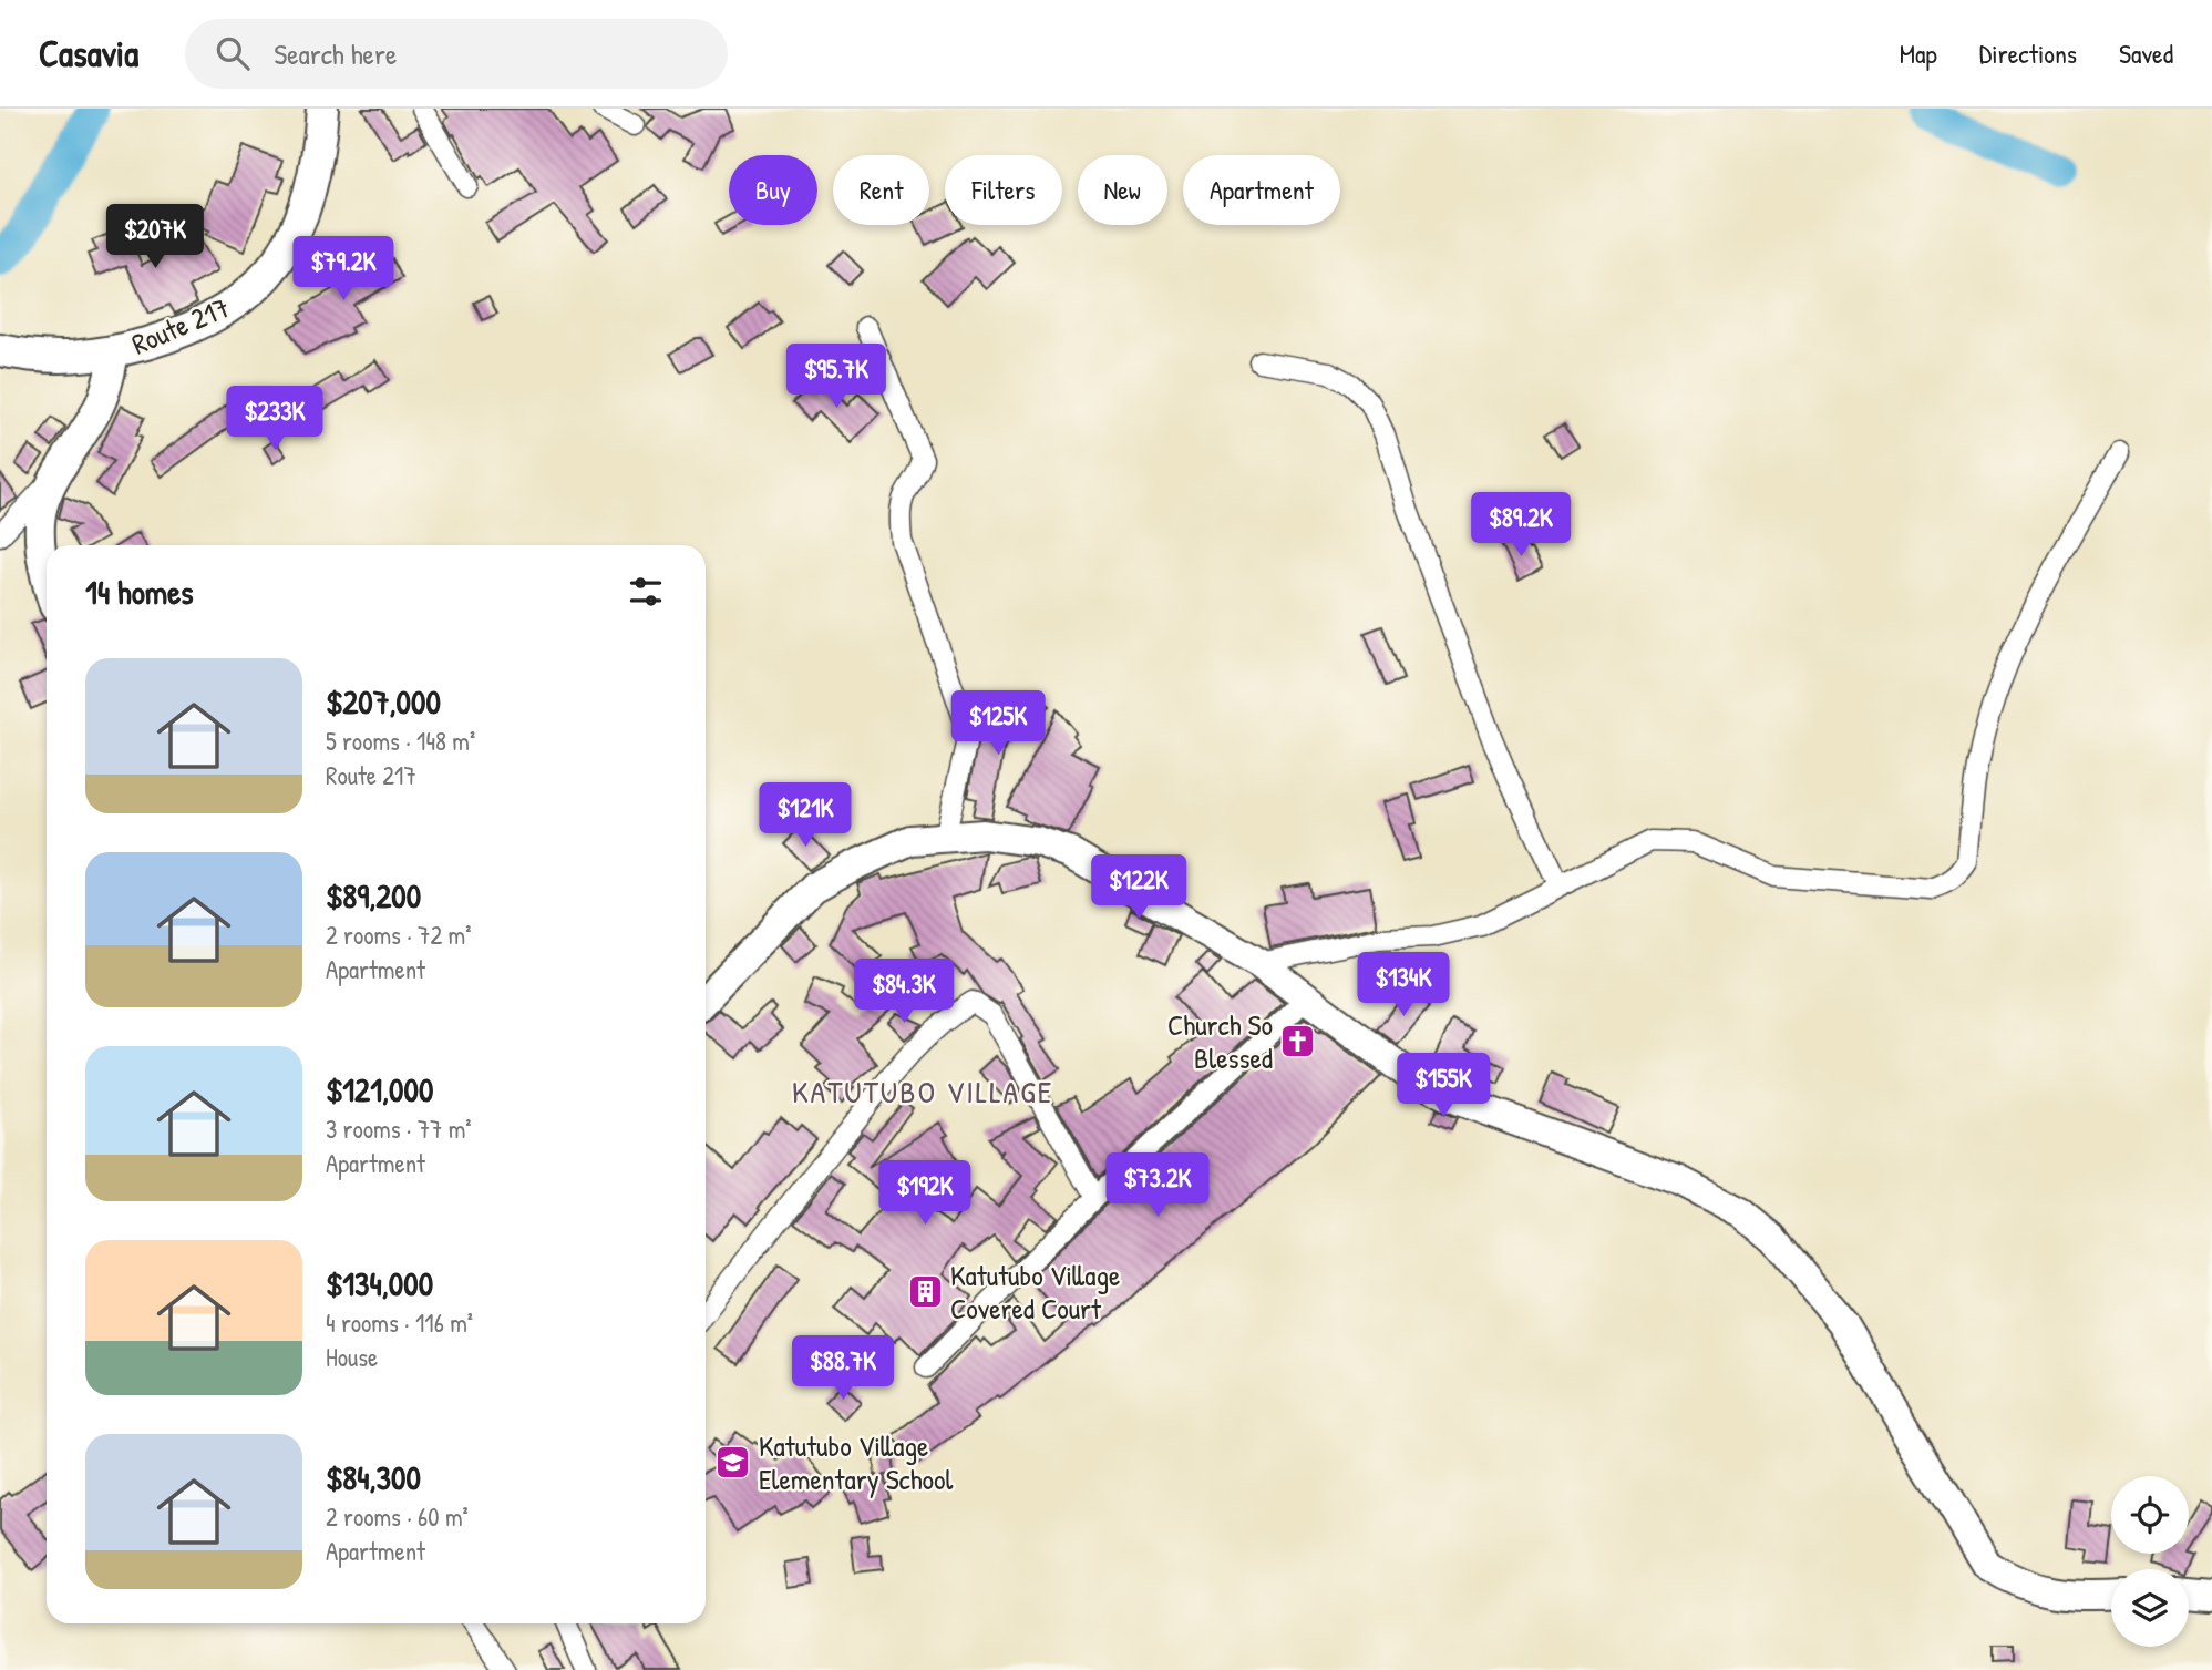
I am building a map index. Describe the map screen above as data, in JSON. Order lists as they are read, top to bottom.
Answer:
{
  "streets": {
    "main road": ["Route 217"]
  },
  "districts": ["KATUTUBO VILLAGE"],
  "places": {
    "church": ["Church So Blessed"],
    "building": ["Katutubo Village Covered Court"],
    "school or university": ["Katutubo Village Elementary School"]
  },
  "page": {
    "header": "Casavia",
    "search": "Search here",
    "nav": ["Map", "Directions", "Saved"],
    "chip": [
      "Buy",
      "Rent",
      "Filters",
      "New",
      "Apartment"
    ],
    "price": [
      "$207K",
      "$79.2K",
      "$95.7K",
      "$233K",
      "$89.2K",
      "$125K",
      "$121K",
      "$122K",
      "$134K",
      "$84.3K",
      "$155K",
      "$73.2K",
      "$192K",
      "$88.7K"
    ],
    "heading": "14 homes",
    "list": [
      {
        "name": "$207,000",
        "note": "5 rooms · 148 m² · Route 217"
      },
      {
        "name": "$89,200",
        "note": "2 rooms · 72 m² · Apartment"
      },
      {
        "name": "$121,000",
        "note": "3 rooms · 77 m² · Apartment"
      },
      {
        "name": "$134,000",
        "note": "4 rooms · 116 m² · House"
      },
      {
        "name": "$84,300",
        "note": "2 rooms · 60 m² · Apartment"
      }
    ]
  }
}
